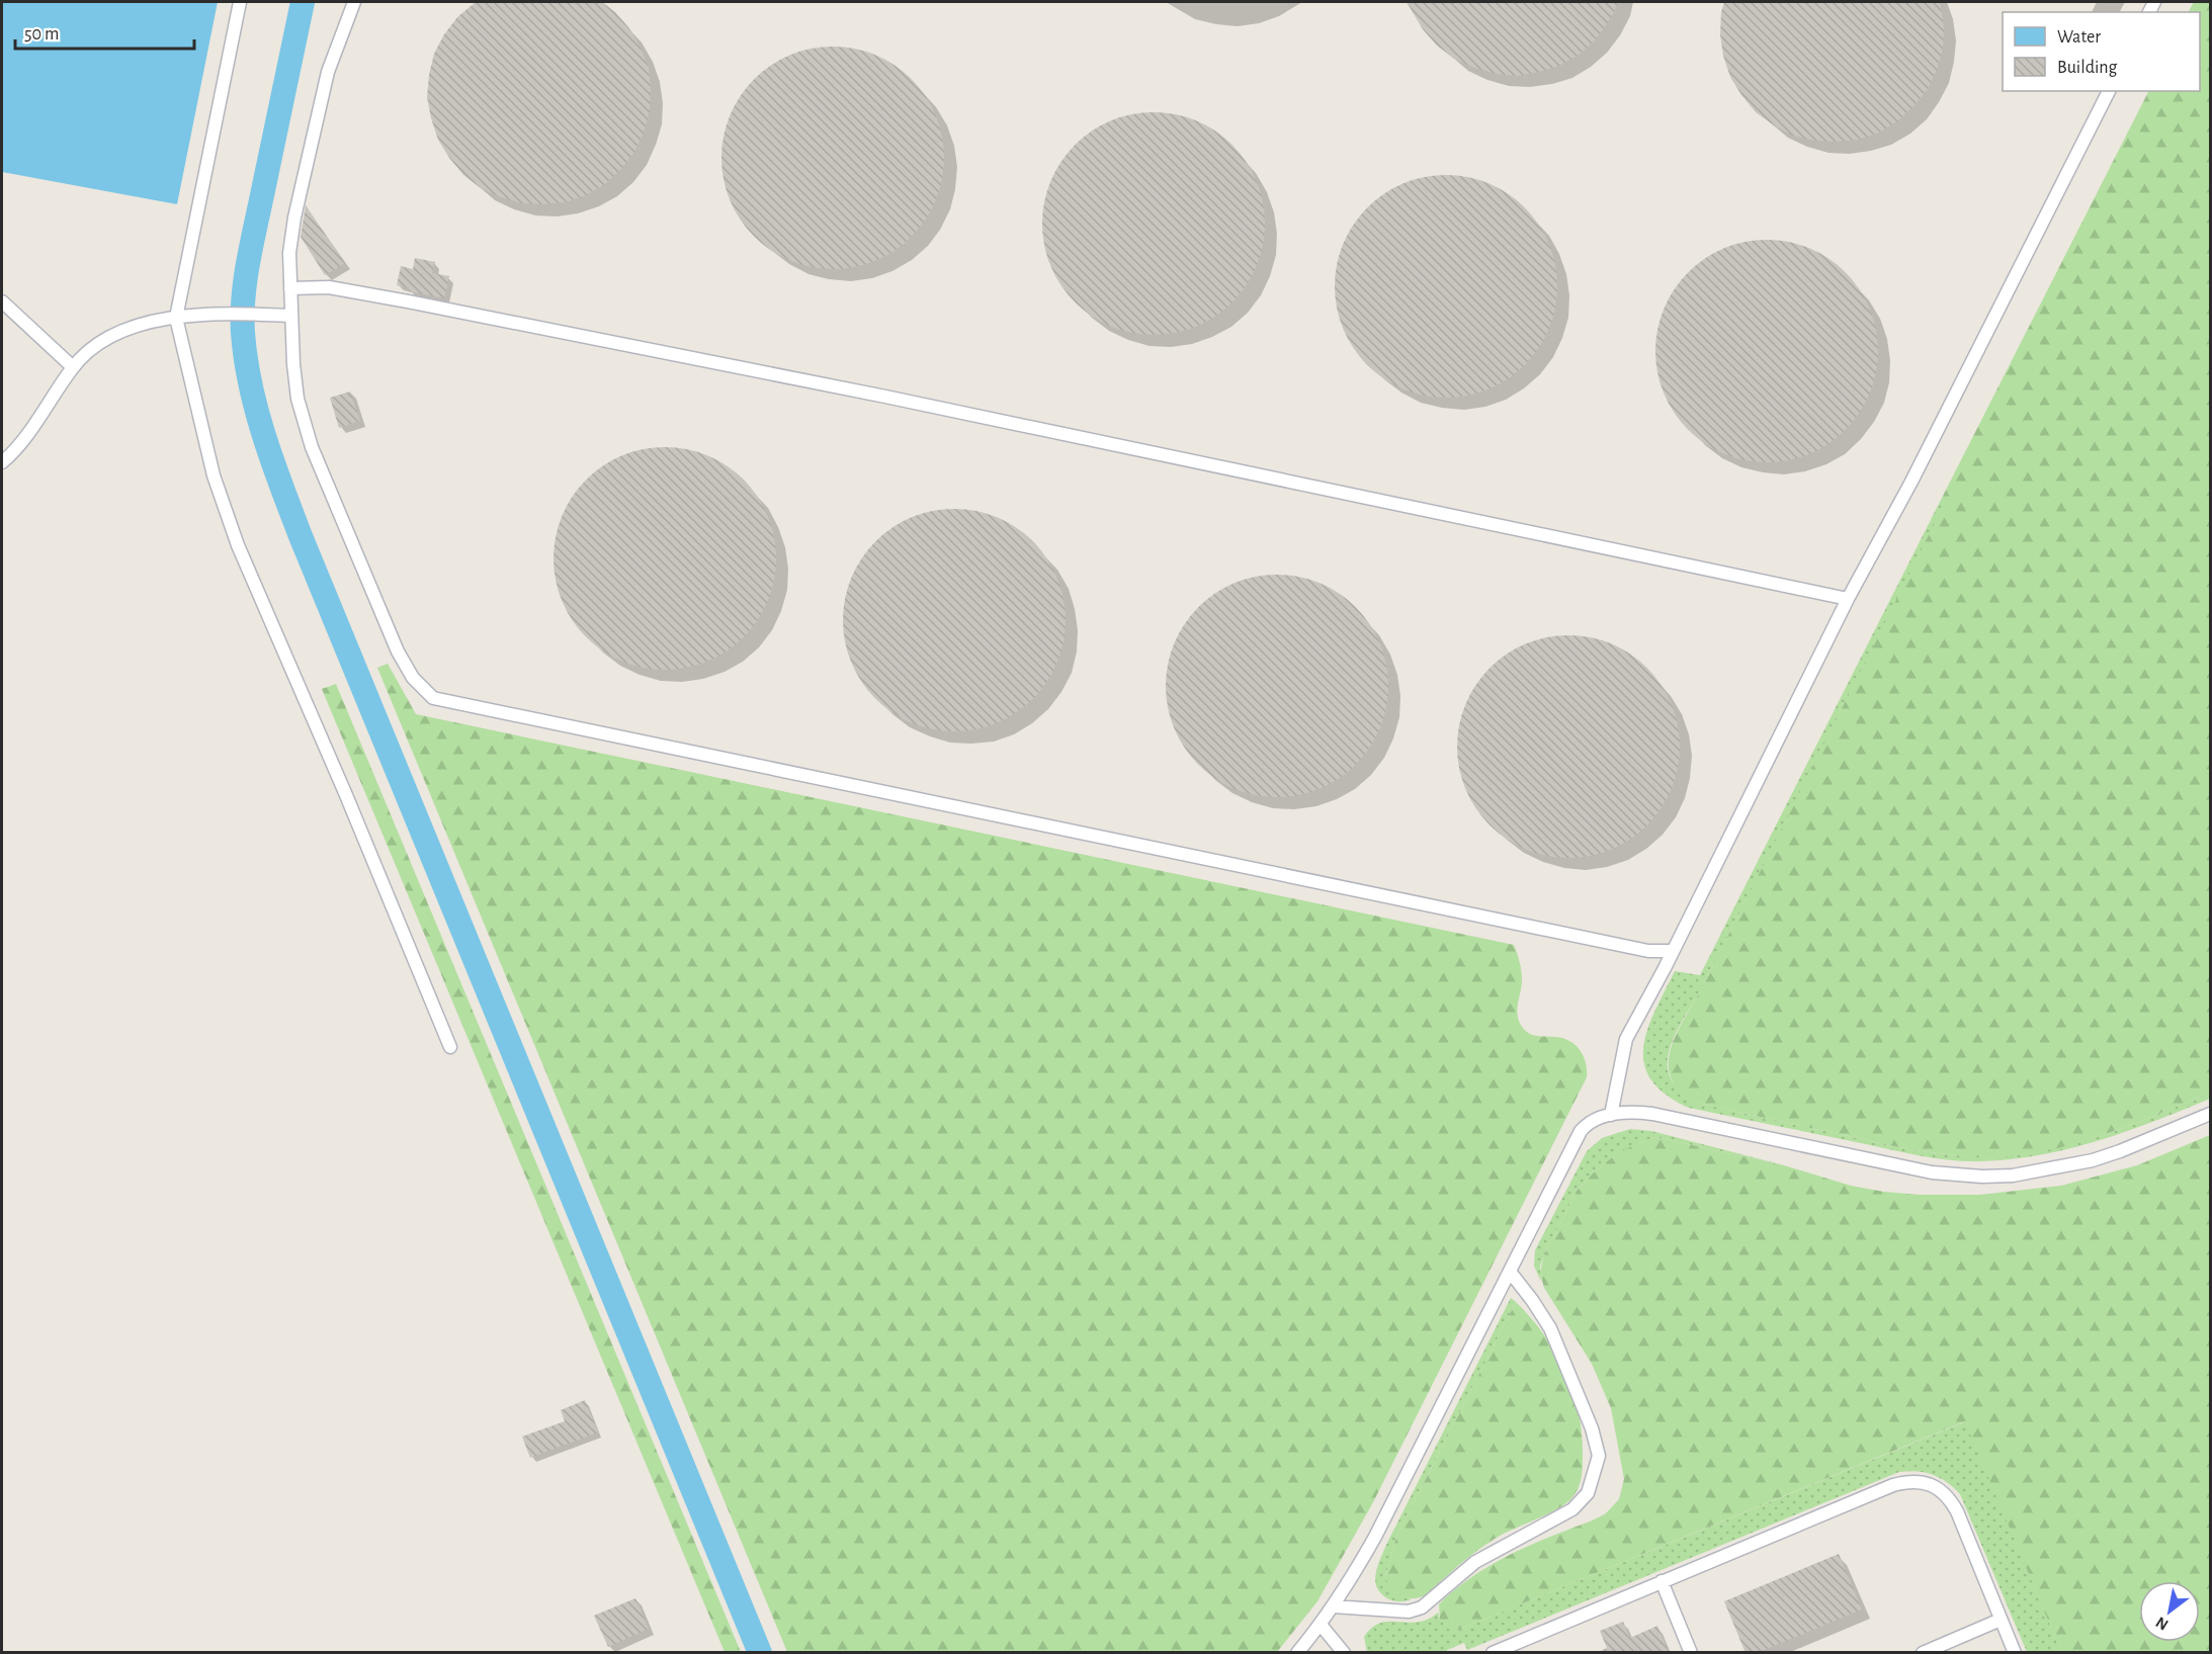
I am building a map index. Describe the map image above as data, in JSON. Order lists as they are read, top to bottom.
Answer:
{
  "legend": ["Water", "Building"],
  "scale_bar": "50 m",
  "north": "bottom left"
}
